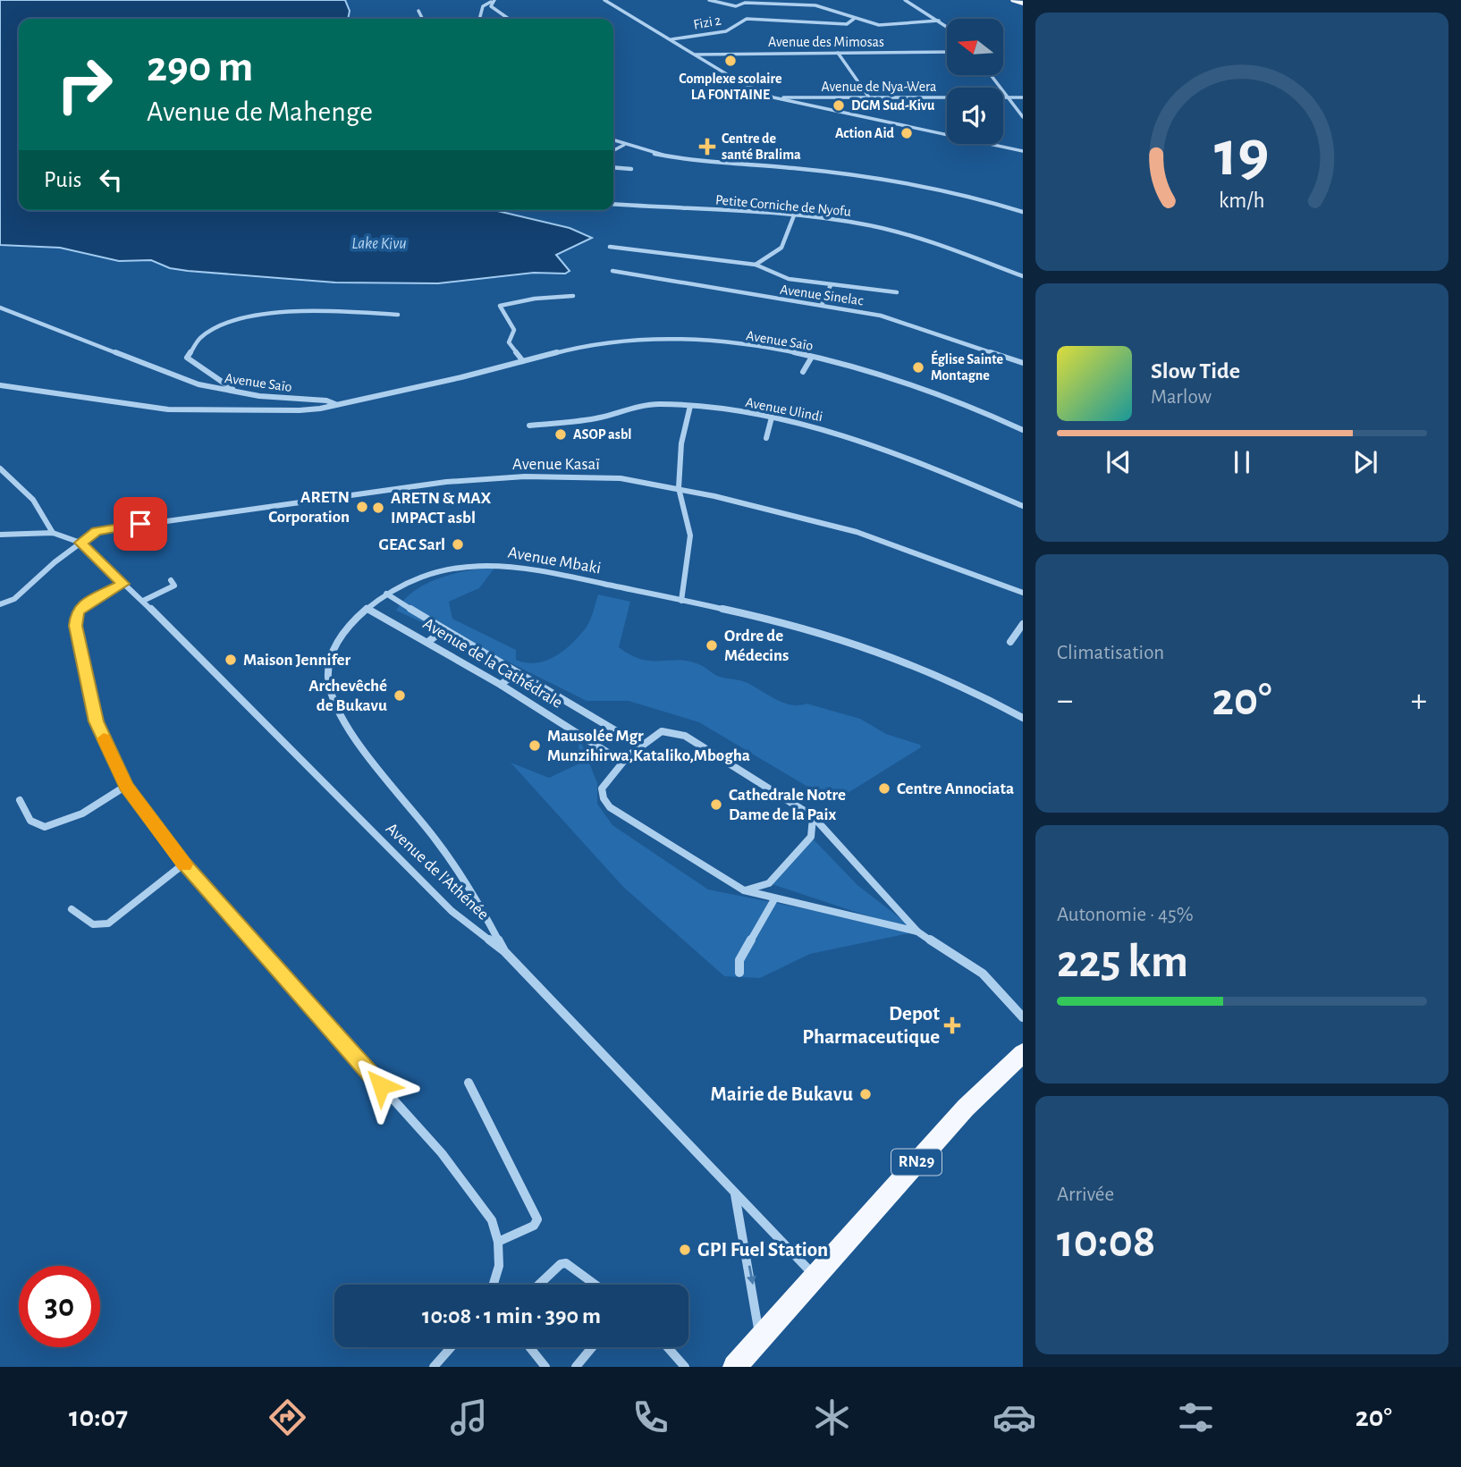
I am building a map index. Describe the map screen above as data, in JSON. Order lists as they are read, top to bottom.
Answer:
{
  "streets": {
    "main road": ["RN29"],
    "street": [
      "Fizi 2",
      "Avenue des Mimosas",
      "Avenue de Nya-Wera",
      "Petite Corniche de Nyofu",
      "Avenue Sinelac",
      "Avenue Saïo",
      "Avenue Ulindi",
      "Avenue Kasaï",
      "Avenue Mbaki",
      "Avenue de la Cathédrale",
      "Avenue de l'Athénée"
    ]
  },
  "crossings": [
    ["Avenue Kasaï", "Avenue de l'Athénée"],
    ["Avenue Mbaki", "Avenue de la Cathédrale"],
    ["Avenue Mbaki", "Avenue de l'Athénée"],
    ["Avenue de l'Athénée", "RN29"]
  ],
  "water": ["Lake Kivu"],
  "places": {
    "other": [
      "Complexe scolaire LA FONTAINE",
      "DGM Sud-Kivu",
      "Action Aid",
      "Église Sainte Montagne",
      "ASOP asbl",
      "ARETN Corporation",
      "ARETN & MAX IMPACT asbl",
      "GEAC Sarl",
      "Ordre de Médecins",
      "Maison Jennifer",
      "Archevêché de Bukavu",
      "Mausolée Mgr Munzihirwa,Kataliko,Mbogha",
      "Centre Annociata",
      "Cathedrale Notre Dame de la Paix",
      "Mairie de Bukavu",
      "GPI Fuel Station"
    ],
    "health": ["Centre de santé Bralima", "Depot Pharmaceutique"]
  },
  "north": "left",
  "page": {
    "turn": ["290 m", "Avenue de Mahenge"],
    "then": "Puis",
    "song": ["Slow Tide", "Marlow"],
    "tile": [
      "Climatisation",
      ["Autonomie · 45%", "225 km"],
      ["Arrivée", "10:08"]
    ],
    "heat": ["−", "20°", "+"],
    "limit": "30",
    "trip": "10:08 · 1 min · 390 m",
    "tabs": ["10:07", "20°"],
    "gauge": ["19", "km/h"]
  }
}
